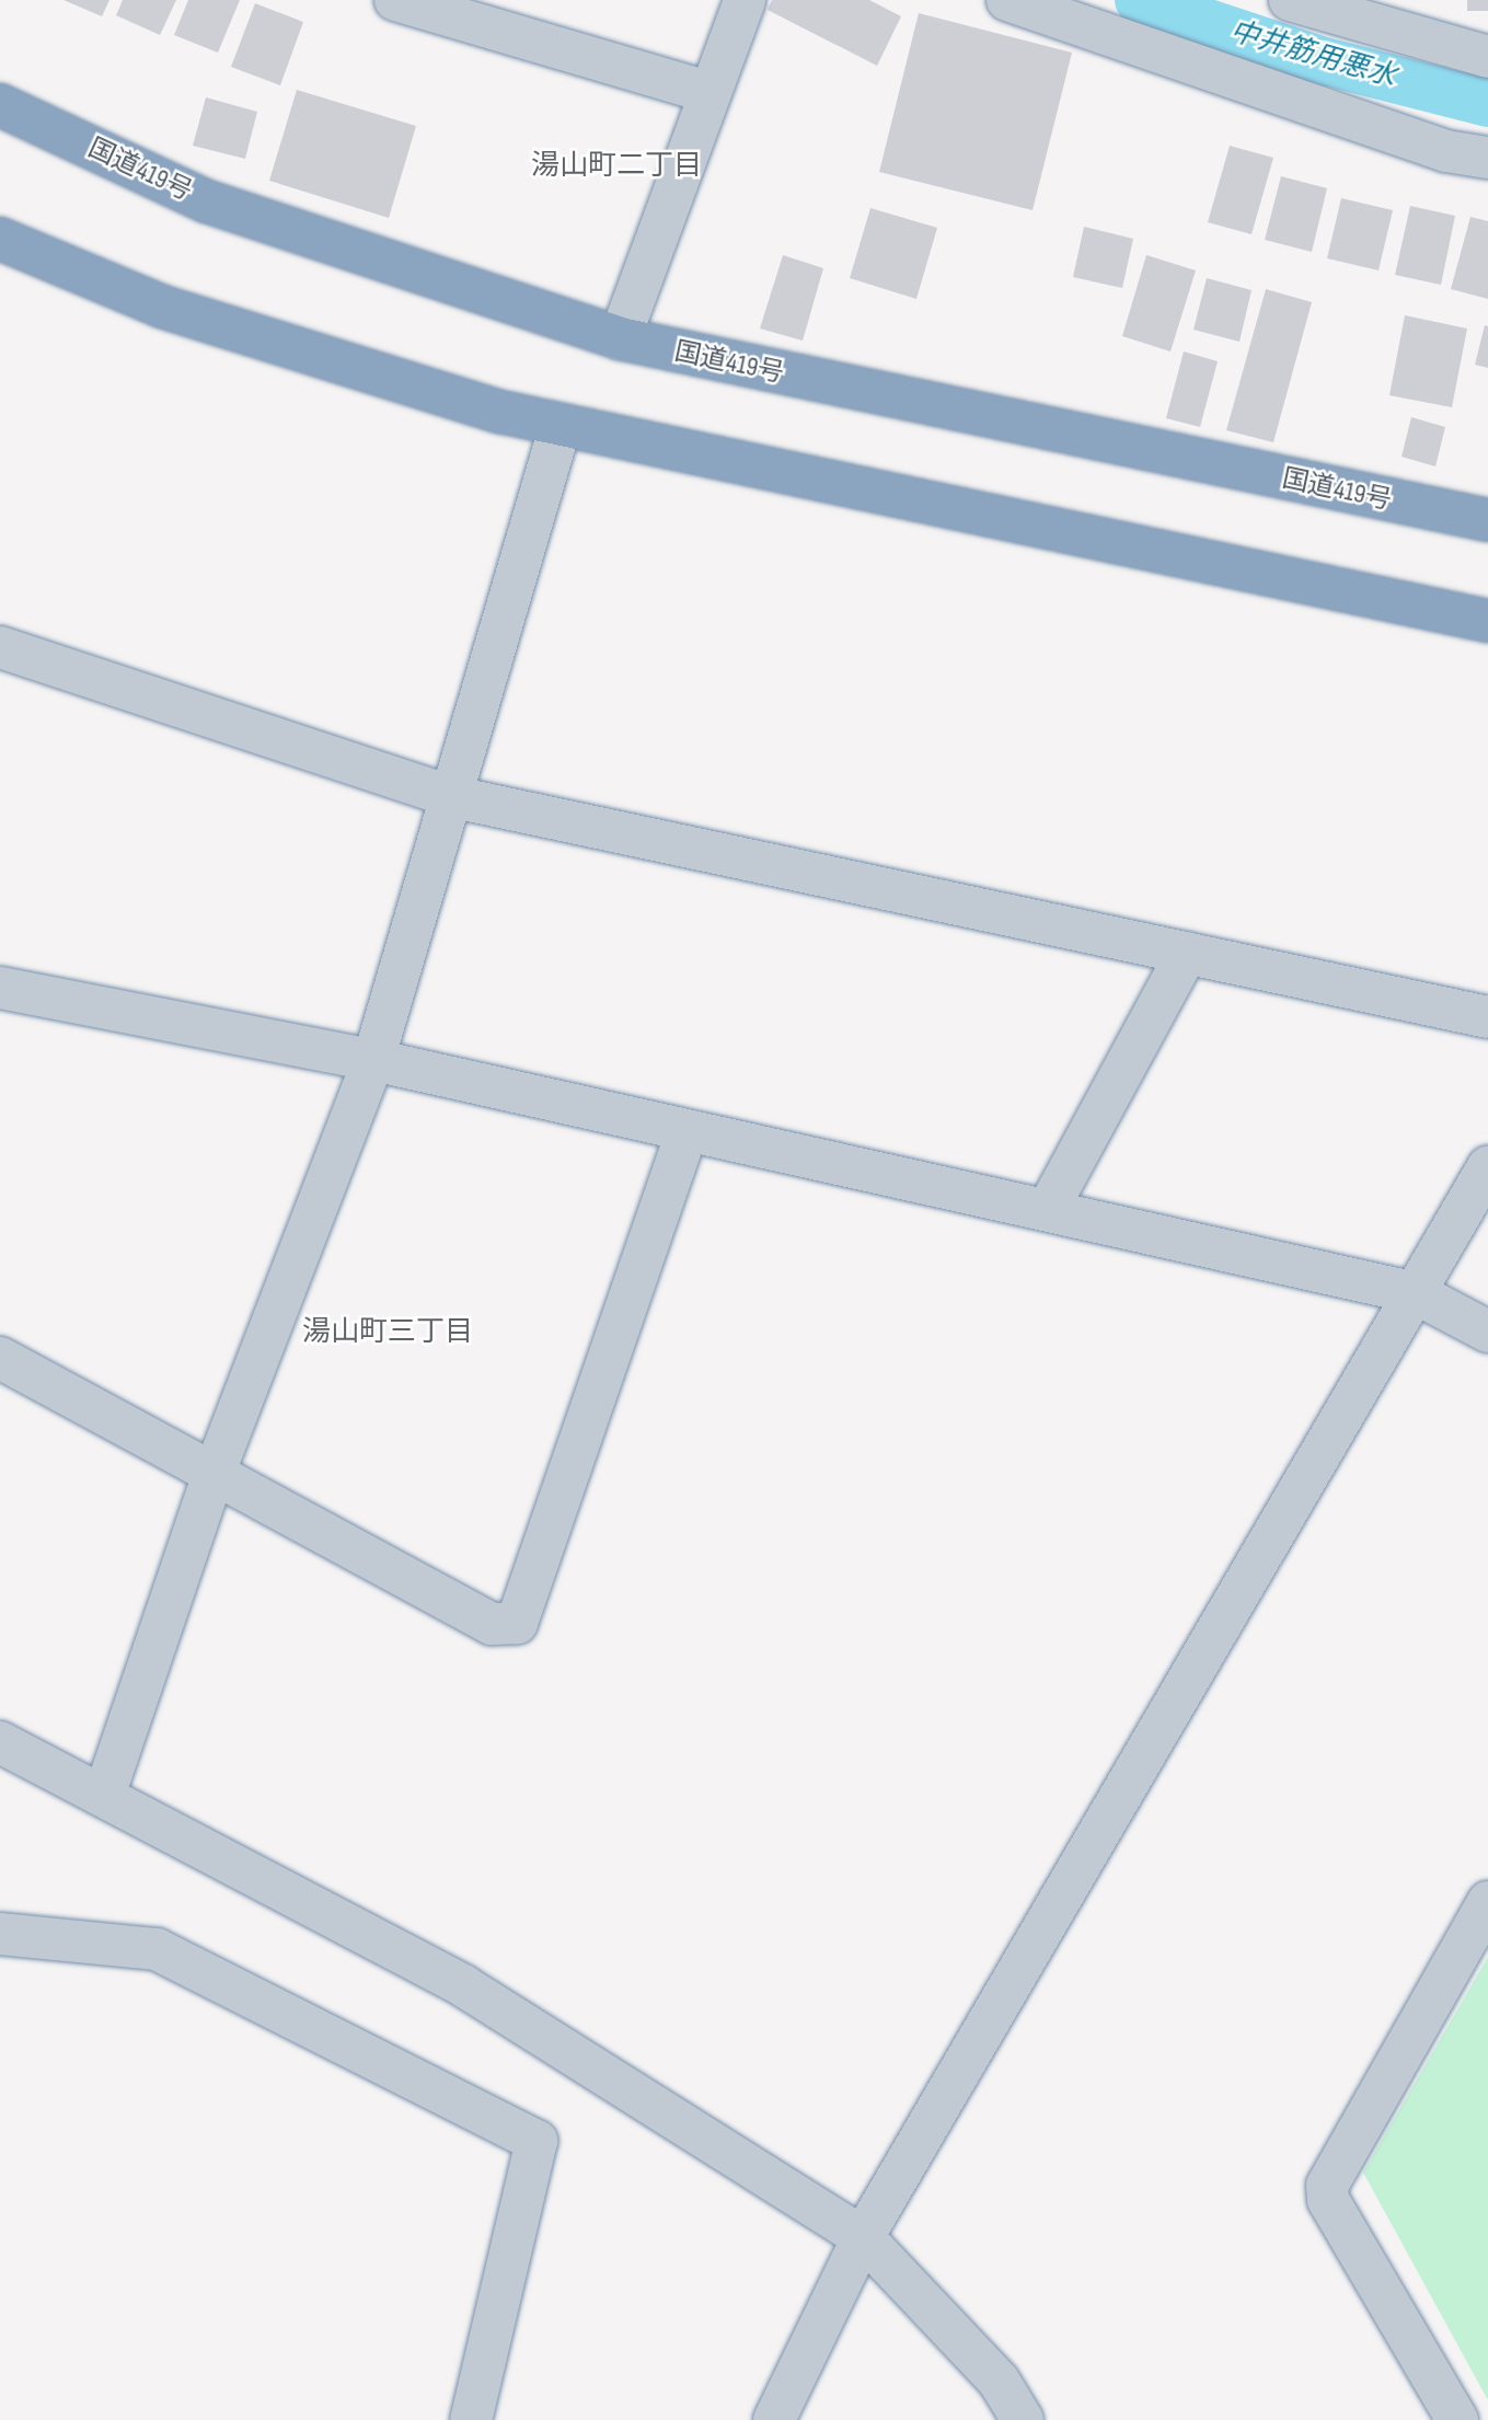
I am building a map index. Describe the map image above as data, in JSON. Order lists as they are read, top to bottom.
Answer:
{
  "streets": {
    "highway": ["国道419号"]
  },
  "districts": ["湯山町二丁目", "湯山町三丁目"],
  "water": ["中井筋用悪水"]
}
